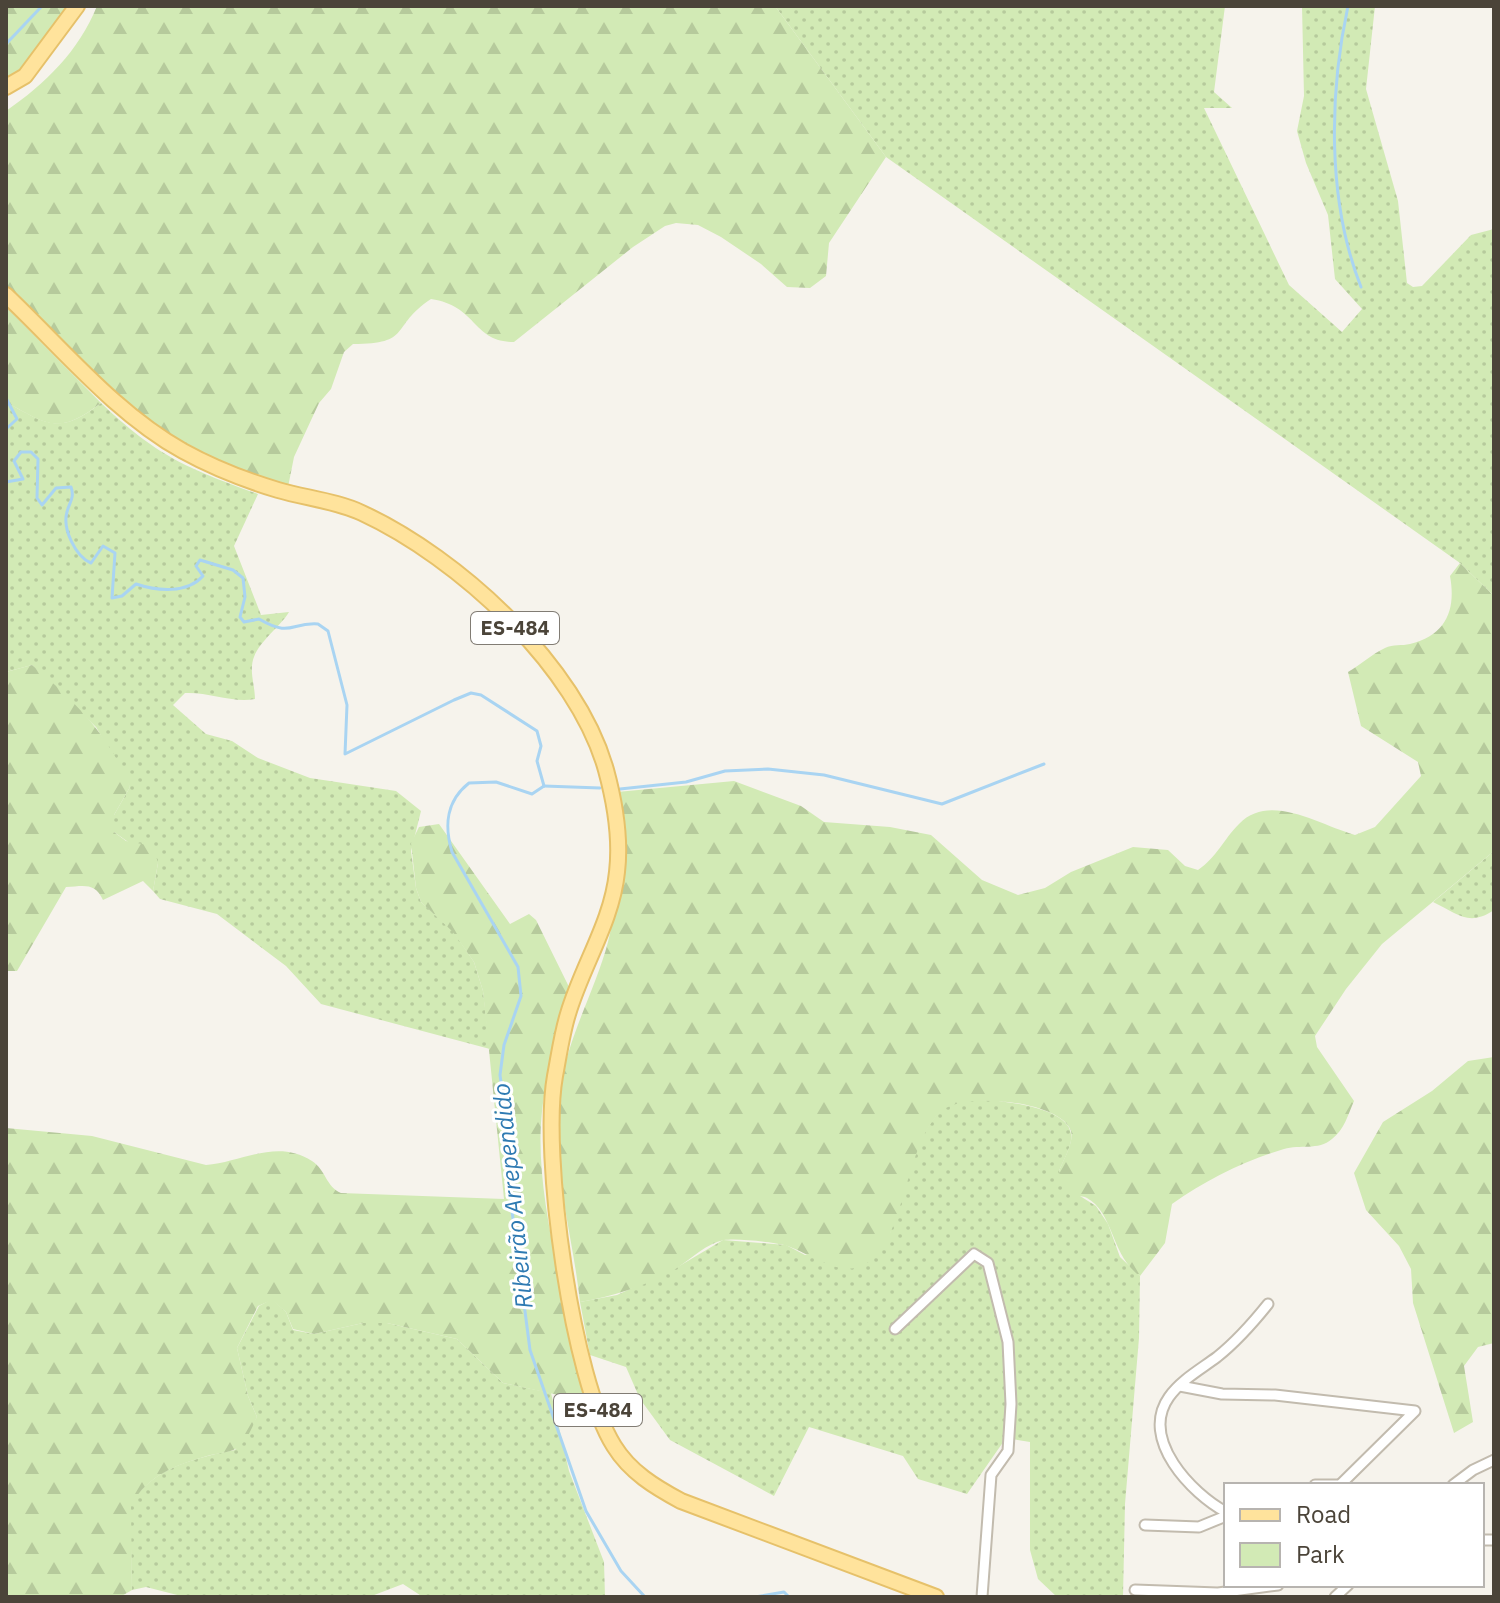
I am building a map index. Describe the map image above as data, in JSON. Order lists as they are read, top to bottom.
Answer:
{
  "streets": {
    "main road": ["ES-484"]
  },
  "water": ["Ribeirão Arrependido"],
  "legend": ["Road", "Park"]
}
